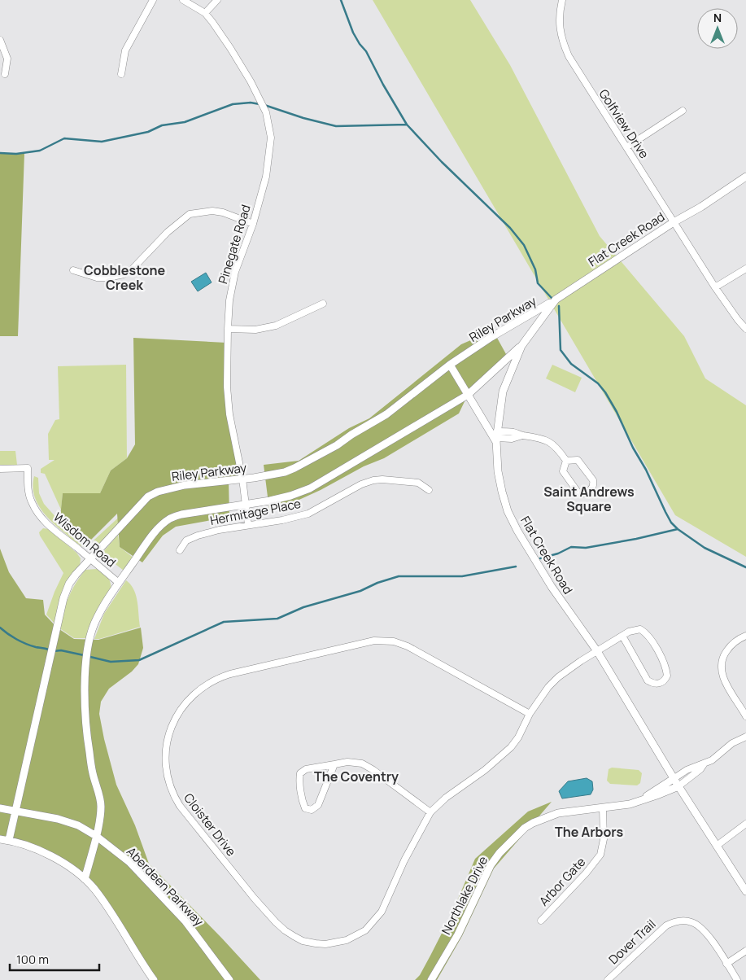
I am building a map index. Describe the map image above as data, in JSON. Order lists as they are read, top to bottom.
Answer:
{
  "streets": {
    "street": [
      "Golfview Drive",
      "Flat Creek Road",
      "Pinegate Road",
      "Riley Parkway",
      "Hermitage Place",
      "Wisdom Road",
      "Cloister Drive",
      "Arbor Gate",
      "Aberdeen Parkway",
      "Northlake Drive",
      "Dover Trail"
    ]
  },
  "crossings": [
    ["Golfview Drive", "Flat Creek Road"],
    ["Flat Creek Road", "Riley Parkway"],
    ["Flat Creek Road", "Cloister Drive"],
    ["Flat Creek Road", "Northlake Drive"],
    ["Pinegate Road", "Riley Parkway"],
    ["Pinegate Road", "Hermitage Place"],
    ["Riley Parkway", "Wisdom Road"],
    ["Riley Parkway", "Aberdeen Parkway"],
    ["Arbor Gate", "Northlake Drive"]
  ],
  "districts": [
    "Cobblestone Creek",
    "Saint Andrews Square",
    "The Coventry",
    "The Arbors"
  ],
  "scale_bar": "100 m",
  "north": "top"
}
